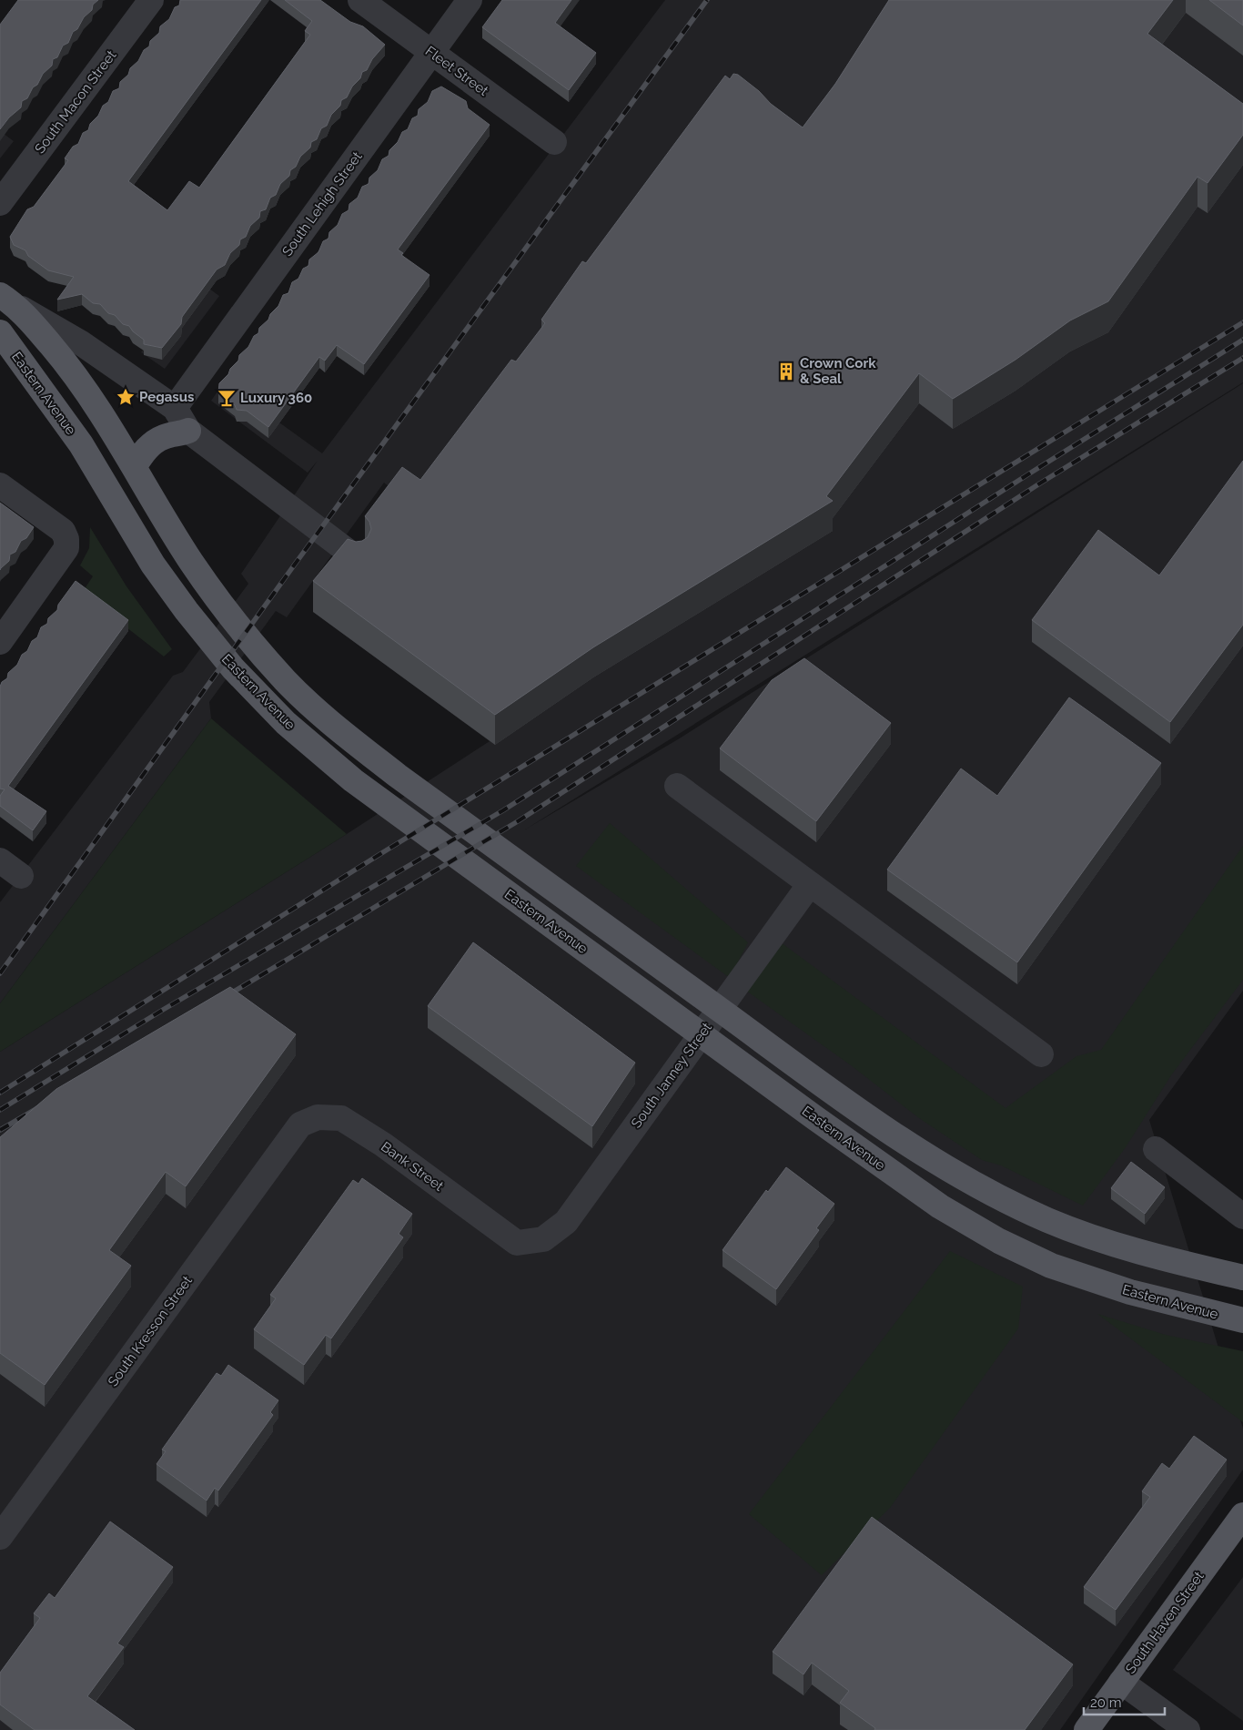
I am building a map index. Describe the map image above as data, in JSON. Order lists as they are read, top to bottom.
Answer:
{
  "streets": {
    "main road": ["Eastern Avenue", "South Haven Street"],
    "street": [
      "Fleet Street",
      "South Macon Street",
      "South Lehigh Street",
      "South Janney Street",
      "Bank Street",
      "South Kresson Street"
    ]
  },
  "crossings": [
    ["Fleet Street", "South Lehigh Street"],
    ["South Lehigh Street", "Eastern Avenue"],
    ["South Janney Street", "Bank Street"],
    ["Bank Street", "South Kresson Street"]
  ],
  "places": {
    "building": ["Crown Cork & Seal"],
    "place": ["Pegasus"],
    "bar": ["Luxury 360"]
  },
  "scale_bar": "20 m"
}
